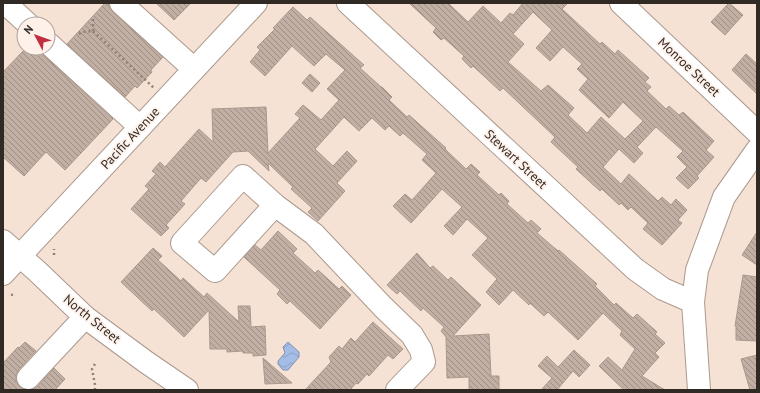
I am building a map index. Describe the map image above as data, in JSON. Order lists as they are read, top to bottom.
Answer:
{
  "streets": {
    "street": [
      "Monroe Street",
      "Pacific Avenue",
      "Stewart Street",
      "North Street"
    ]
  },
  "crossings": [
    ["Pacific Avenue", "North Street"]
  ],
  "north": "top left"
}
